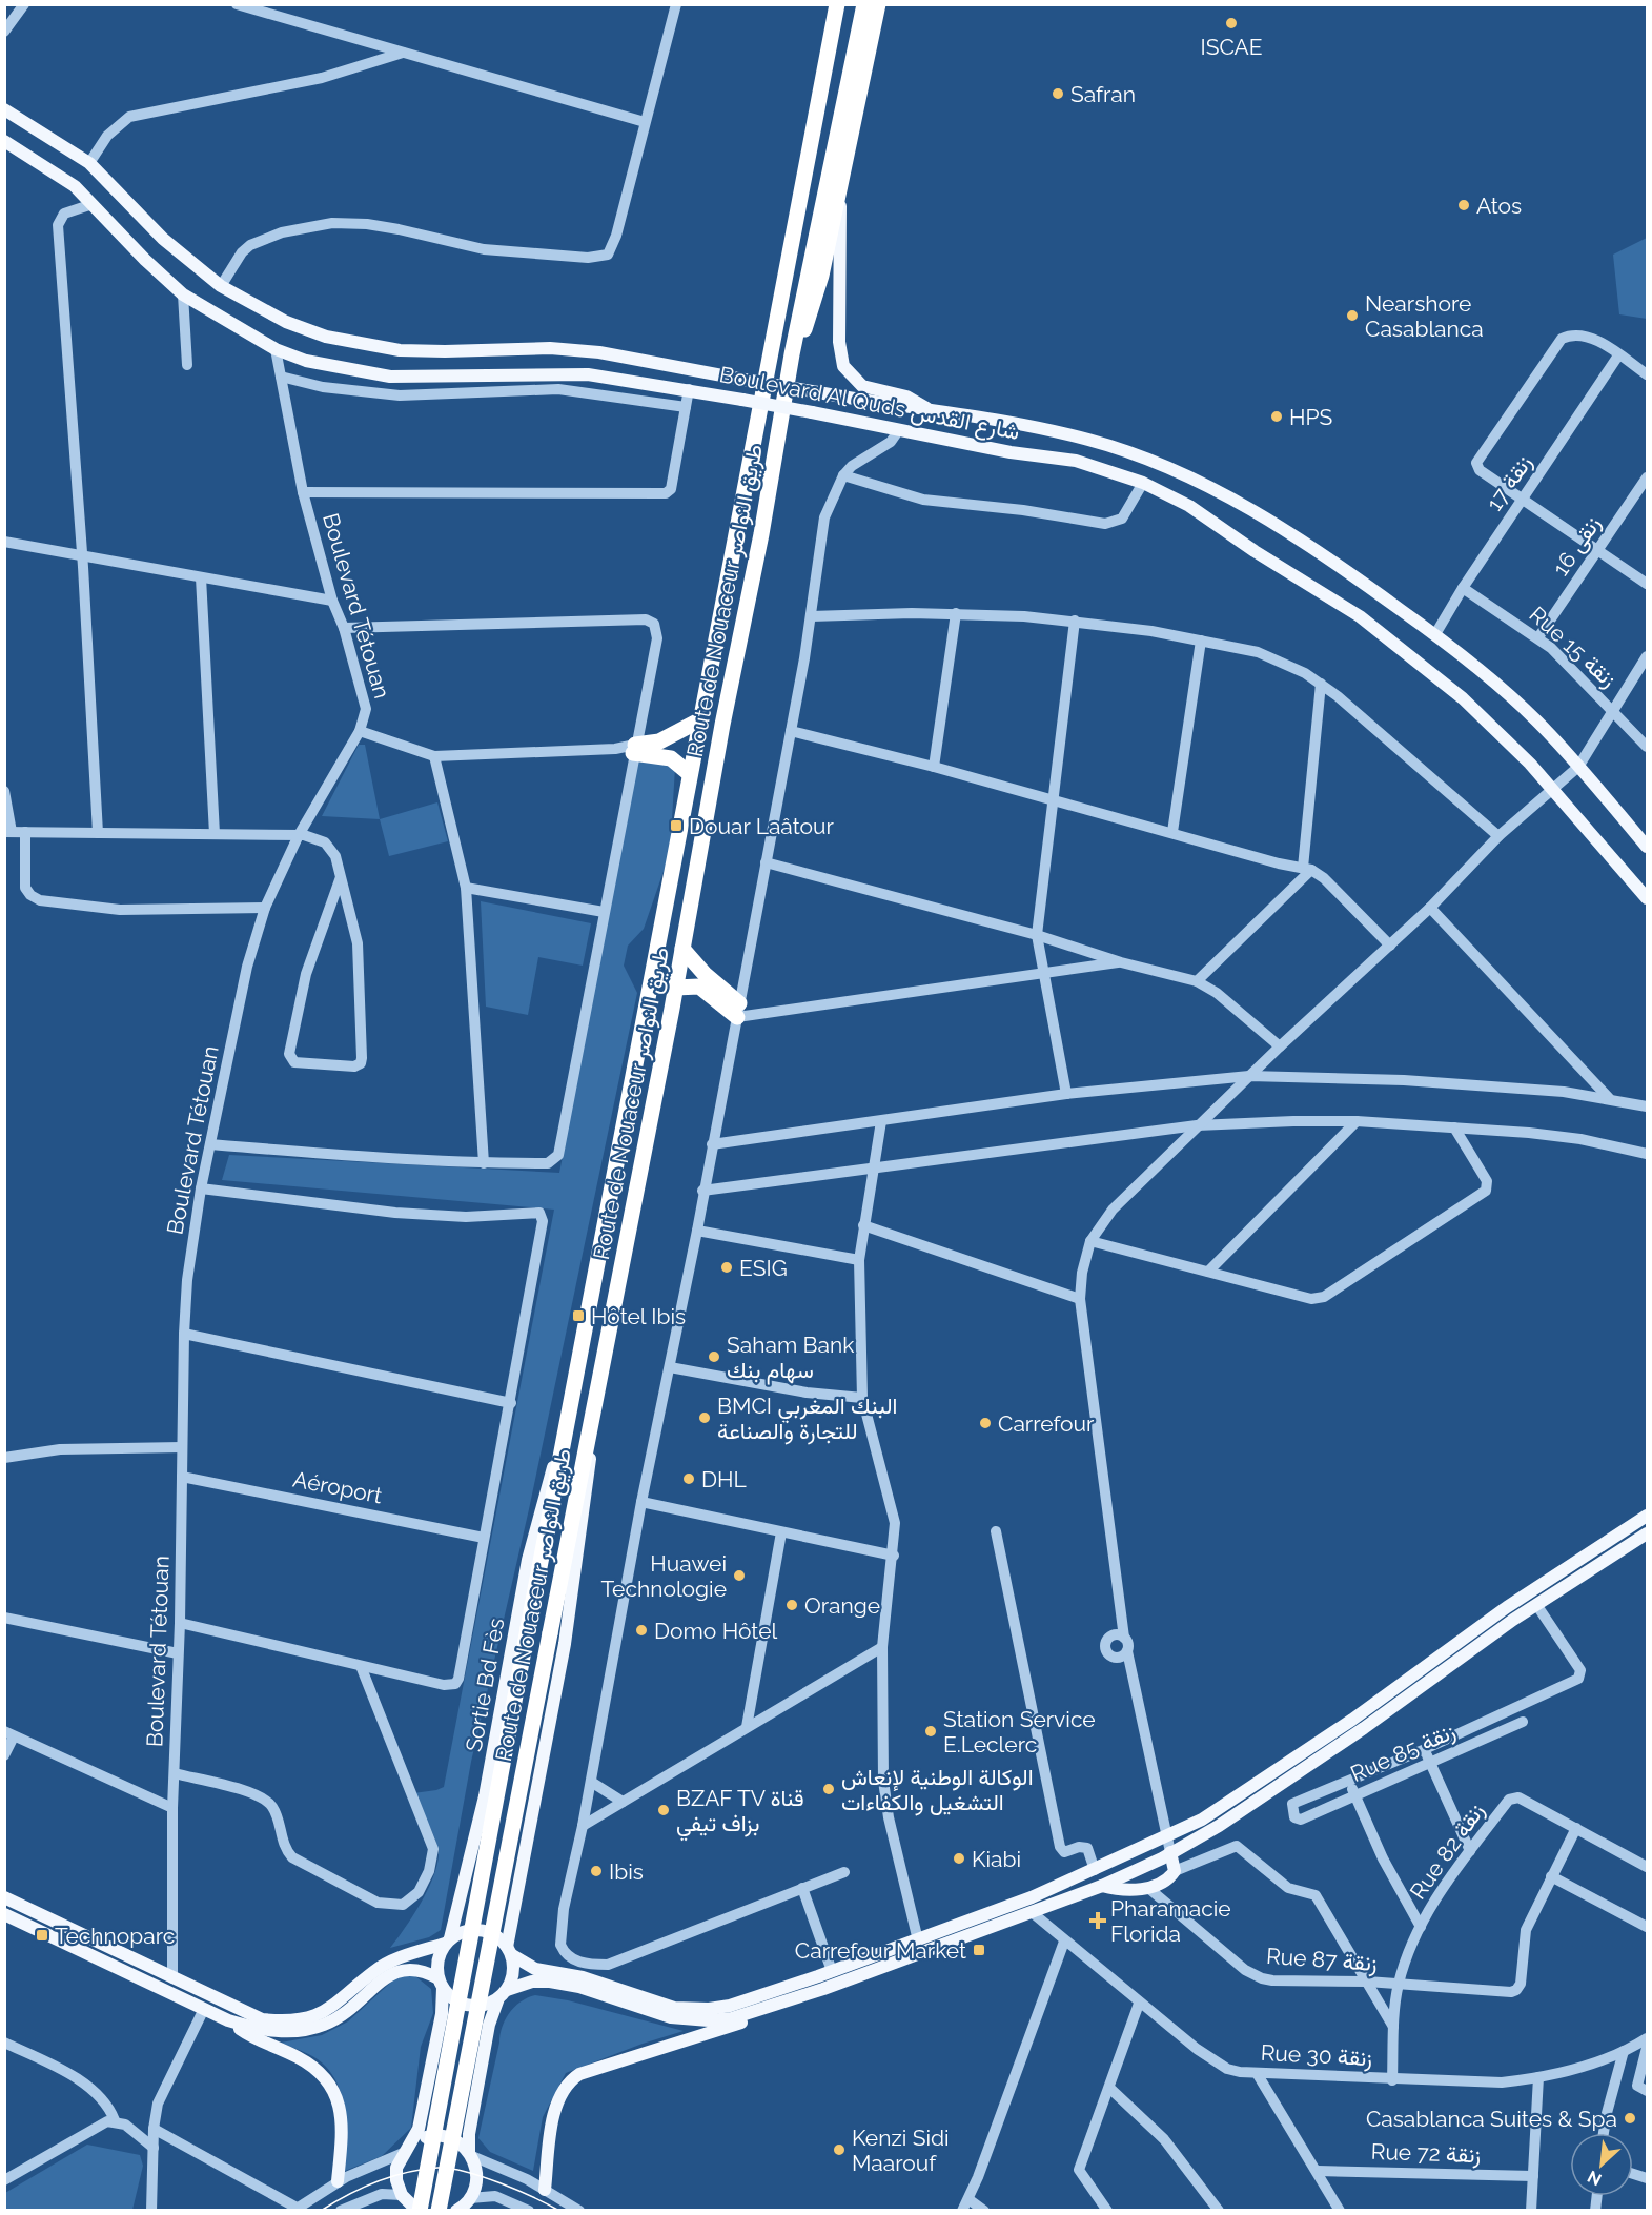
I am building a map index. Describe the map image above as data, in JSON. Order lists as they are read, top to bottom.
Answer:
{
  "streets": {
    "highway": ["Route de Nouaceur طريق النواصر"],
    "main road": ["Boulevard Al Quds شارع القدس", "Sortie Bd Fès"],
    "street": [
      "زنقة 17",
      "زنقى 16",
      "Boulevard Tétouan",
      "Rue 15 زنقة",
      "Aéroport",
      "Rue 85 زنقة",
      "Rue 82 زنقة",
      "Rue 87 زنقة",
      "Rue 30 زنقة",
      "Rue 72 زنقة"
    ]
  },
  "crossings": [
    ["Boulevard Al Quds شارع القدس", "زنقة 17"],
    ["Boulevard Al Quds شارع القدس", "Boulevard Tétouan"],
    ["زنقة 17", "Rue 15 زنقة"],
    ["زنقى 16", "Rue 15 زنقة"],
    ["Route de Nouaceur طريق النواصر", "Sortie Bd Fès"],
    ["Boulevard Tétouan", "Aéroport"],
    ["Rue 82 زنقة", "Rue 87 زنقة"],
    ["Rue 82 زنقة", "Rue 30 زنقة"]
  ],
  "places": {
    "other": [
      "ISCAE",
      "Safran",
      "Atos",
      "Nearshore Casablanca",
      "HPS",
      "ESIG",
      "Saham Bank سهام بنك",
      "BMCI البنك المغربي للتجارة والصناعة",
      "Carrefour",
      "DHL",
      "Huawei Technologie",
      "Orange",
      "Domo Hôtel",
      "Station Service E.Leclerc",
      "الوكالة الوطنية لإنعاش التشغيل والكفاءات",
      "BZAF TV قناة بزاف تيفي",
      "Kiabi",
      "Ibis",
      "Casablanca Suites & Spa",
      "Kenzi Sidi Maarouf"
    ],
    "transit": [
      "Douar Laâtour",
      "Hôtel Ibis",
      "Technoparc",
      "Carrefour Market"
    ],
    "health": ["Pharamacie Florida"]
  },
  "north": "bottom left"
}
